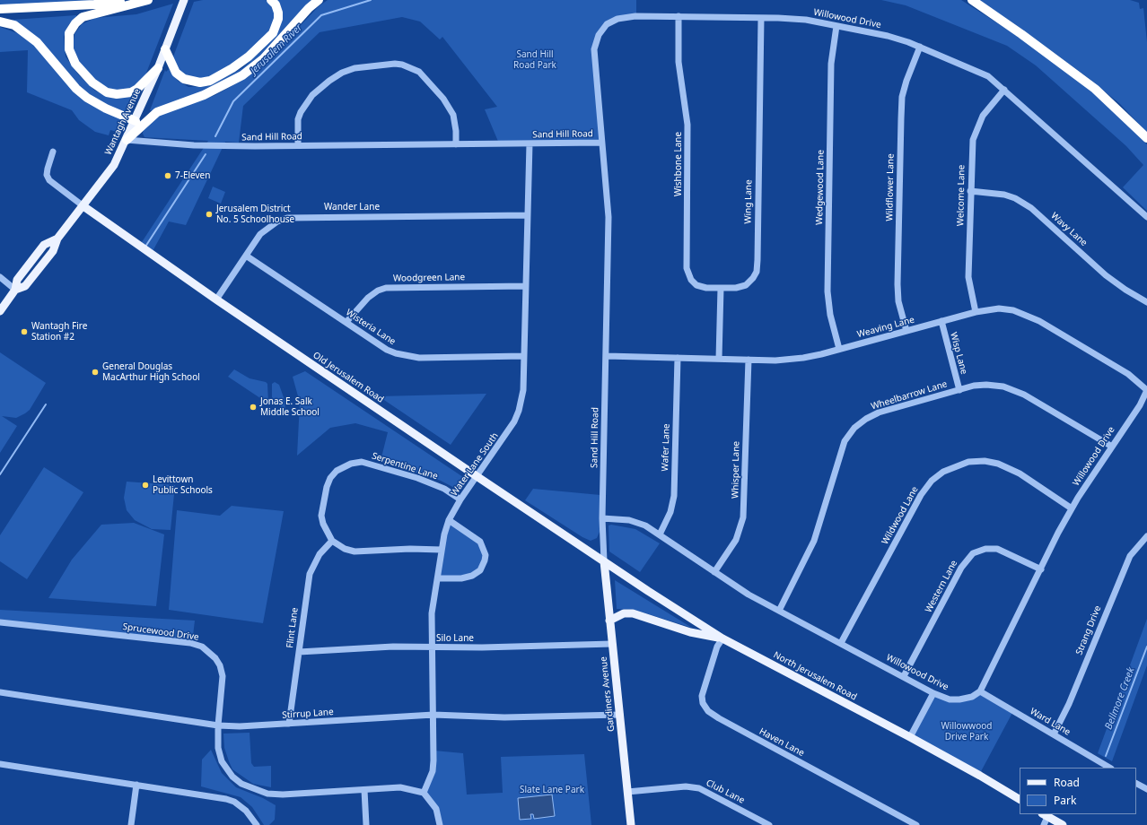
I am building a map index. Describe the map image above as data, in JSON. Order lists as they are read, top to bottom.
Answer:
{
  "streets": {
    "main road": [
      "Wantagh Avenue",
      "Old Jerusalem Road",
      "North Jerusalem Road",
      "Gardiners Avenue"
    ],
    "street": [
      "Willowood Drive",
      "Sand Hill Road",
      "Wishbone Lane",
      "Wedgewood Lane",
      "Wildflower Lane",
      "Welcome Lane",
      "Wing Lane",
      "Wander Lane",
      "Wavy Lane",
      "Woodgreen Lane",
      "Wisteria Lane",
      "Weaving Lane",
      "Wisp Lane",
      "Wheelbarrow Lane",
      "Wafer Lane",
      "Water Lane South",
      "Serpentine Lane",
      "Whisper Lane",
      "Wildwood Lane",
      "Western Lane",
      "Flint Lane",
      "Strang Drive",
      "Sprucewood Drive",
      "Silo Lane",
      "Stirrup Lane",
      "Ward Lane",
      "Haven Lane",
      "Club Lane"
    ]
  },
  "crossings": [
    ["Willowood Drive", "Sand Hill Road"],
    ["Willowood Drive", "Wishbone Lane"],
    ["Willowood Drive", "Wedgewood Lane"],
    ["Willowood Drive", "Wildflower Lane"],
    ["Willowood Drive", "Welcome Lane"],
    ["Willowood Drive", "Wing Lane"],
    ["Willowood Drive", "Weaving Lane"],
    ["Willowood Drive", "Wheelbarrow Lane"],
    ["Willowood Drive", "Wafer Lane"],
    ["Willowood Drive", "Whisper Lane"],
    ["Willowood Drive", "Wildwood Lane"],
    ["Willowood Drive", "Western Lane"],
    ["Willowood Drive", "Ward Lane"],
    ["Wantagh Avenue", "Sand Hill Road"],
    ["Wantagh Avenue", "Old Jerusalem Road"],
    ["Sand Hill Road", "Weaving Lane"],
    ["Sand Hill Road", "Old Jerusalem Road"],
    ["Sand Hill Road", "Water Lane South"],
    ["Sand Hill Road", "North Jerusalem Road"],
    ["Sand Hill Road", "Gardiners Avenue"],
    ["Wishbone Lane", "Wing Lane"],
    ["Wedgewood Lane", "Weaving Lane"],
    ["Wildflower Lane", "Weaving Lane"],
    ["Welcome Lane", "Wavy Lane"],
    ["Welcome Lane", "Weaving Lane"],
    ["Wander Lane", "Wisteria Lane"],
    ["Wander Lane", "Old Jerusalem Road"],
    ["Wander Lane", "Water Lane South"],
    ["Woodgreen Lane", "Wisteria Lane"],
    ["Woodgreen Lane", "Water Lane South"],
    ["Wisteria Lane", "Water Lane South"],
    ["Weaving Lane", "Wisp Lane"],
    ["Weaving Lane", "Wafer Lane"],
    ["Weaving Lane", "Whisper Lane"],
    ["Wisp Lane", "Wheelbarrow Lane"],
    ["Old Jerusalem Road", "Water Lane South"],
    ["Old Jerusalem Road", "North Jerusalem Road"],
    ["Old Jerusalem Road", "Gardiners Avenue"],
    ["Water Lane South", "Serpentine Lane"],
    ["Water Lane South", "Sprucewood Drive"],
    ["Water Lane South", "Silo Lane"],
    ["Water Lane South", "Stirrup Lane"],
    ["Serpentine Lane", "Flint Lane"],
    ["Flint Lane", "Silo Lane"],
    ["Flint Lane", "Stirrup Lane"],
    ["Strang Drive", "Ward Lane"],
    ["Sprucewood Drive", "Stirrup Lane"],
    ["Silo Lane", "Gardiners Avenue"],
    ["North Jerusalem Road", "Gardiners Avenue"],
    ["North Jerusalem Road", "Haven Lane"],
    ["Gardiners Avenue", "Stirrup Lane"],
    ["Gardiners Avenue", "Club Lane"]
  ],
  "water": ["Jerusalem River", "Bellmore Creek"],
  "parks": ["Sand Hill Road Park", "Willowwood Drive Park", "Slate Lane Park"],
  "places": [
    "7-Eleven",
    "Jerusalem District No. 5 Schoolhouse",
    "Wantagh Fire Station #2",
    "General Douglas MacArthur High School",
    "Jonas E. Salk Middle School",
    "Levittown Public Schools"
  ],
  "legend": ["Road", "Park"]
}
